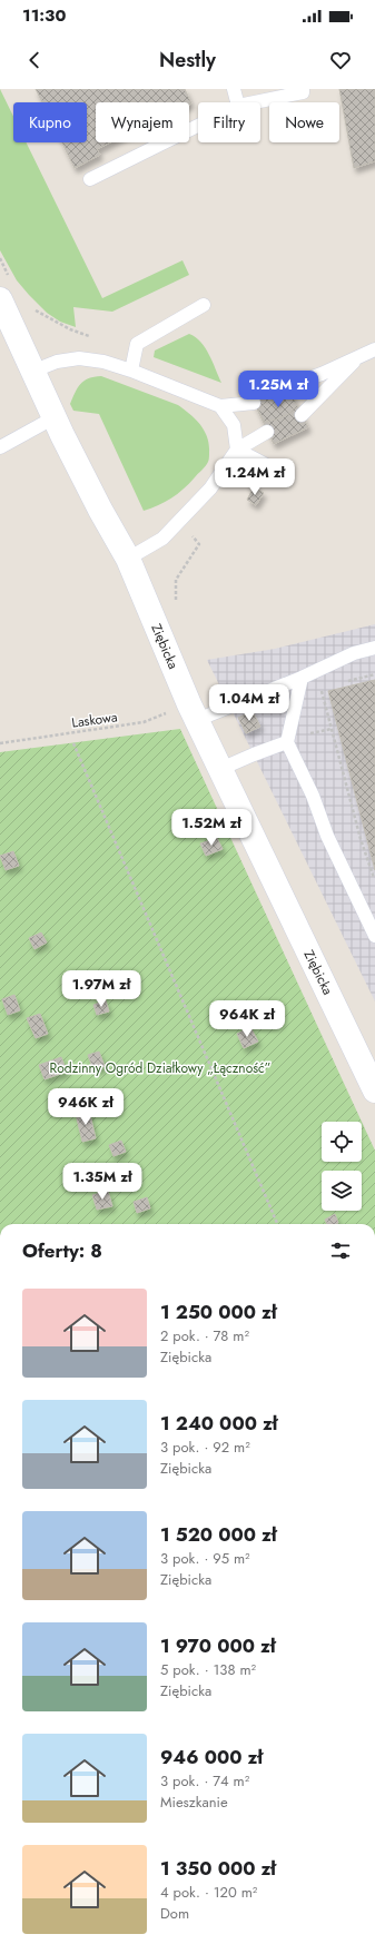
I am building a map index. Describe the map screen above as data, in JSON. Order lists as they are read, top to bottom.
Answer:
{
  "streets": {
    "street": ["Ziębicka"],
    "path": ["Laskowa"]
  },
  "crossings": [
    ["Ziębicka", "Laskowa"]
  ],
  "parks": ["Rodzinny Ogród Działkowy „Łączność”"],
  "page": {
    "status": "11:30",
    "header": "Nestly",
    "chip": [
      "Kupno",
      "Wynajem",
      "Filtry",
      "Nowe"
    ],
    "price": [
      "1.25M zł",
      "1.24M zł",
      "1.04M zł",
      "1.52M zł",
      "1.97M zł",
      "964K zł",
      "946K zł",
      "1.35M zł"
    ],
    "heading": "Oferty: 8",
    "list": [
      {
        "name": "1 250 000 zł",
        "note": "2 pok. · 78 m² · Ziębicka"
      },
      {
        "name": "1 240 000 zł",
        "note": "3 pok. · 92 m² · Ziębicka"
      },
      {
        "name": "1 520 000 zł",
        "note": "3 pok. · 95 m² · Ziębicka"
      },
      {
        "name": "1 970 000 zł",
        "note": "5 pok. · 138 m² · Ziębicka"
      },
      {
        "name": "946 000 zł",
        "note": "3 pok. · 74 m² · Mieszkanie"
      },
      {
        "name": "1 350 000 zł",
        "note": "4 pok. · 120 m² · Dom"
      }
    ]
  }
}
